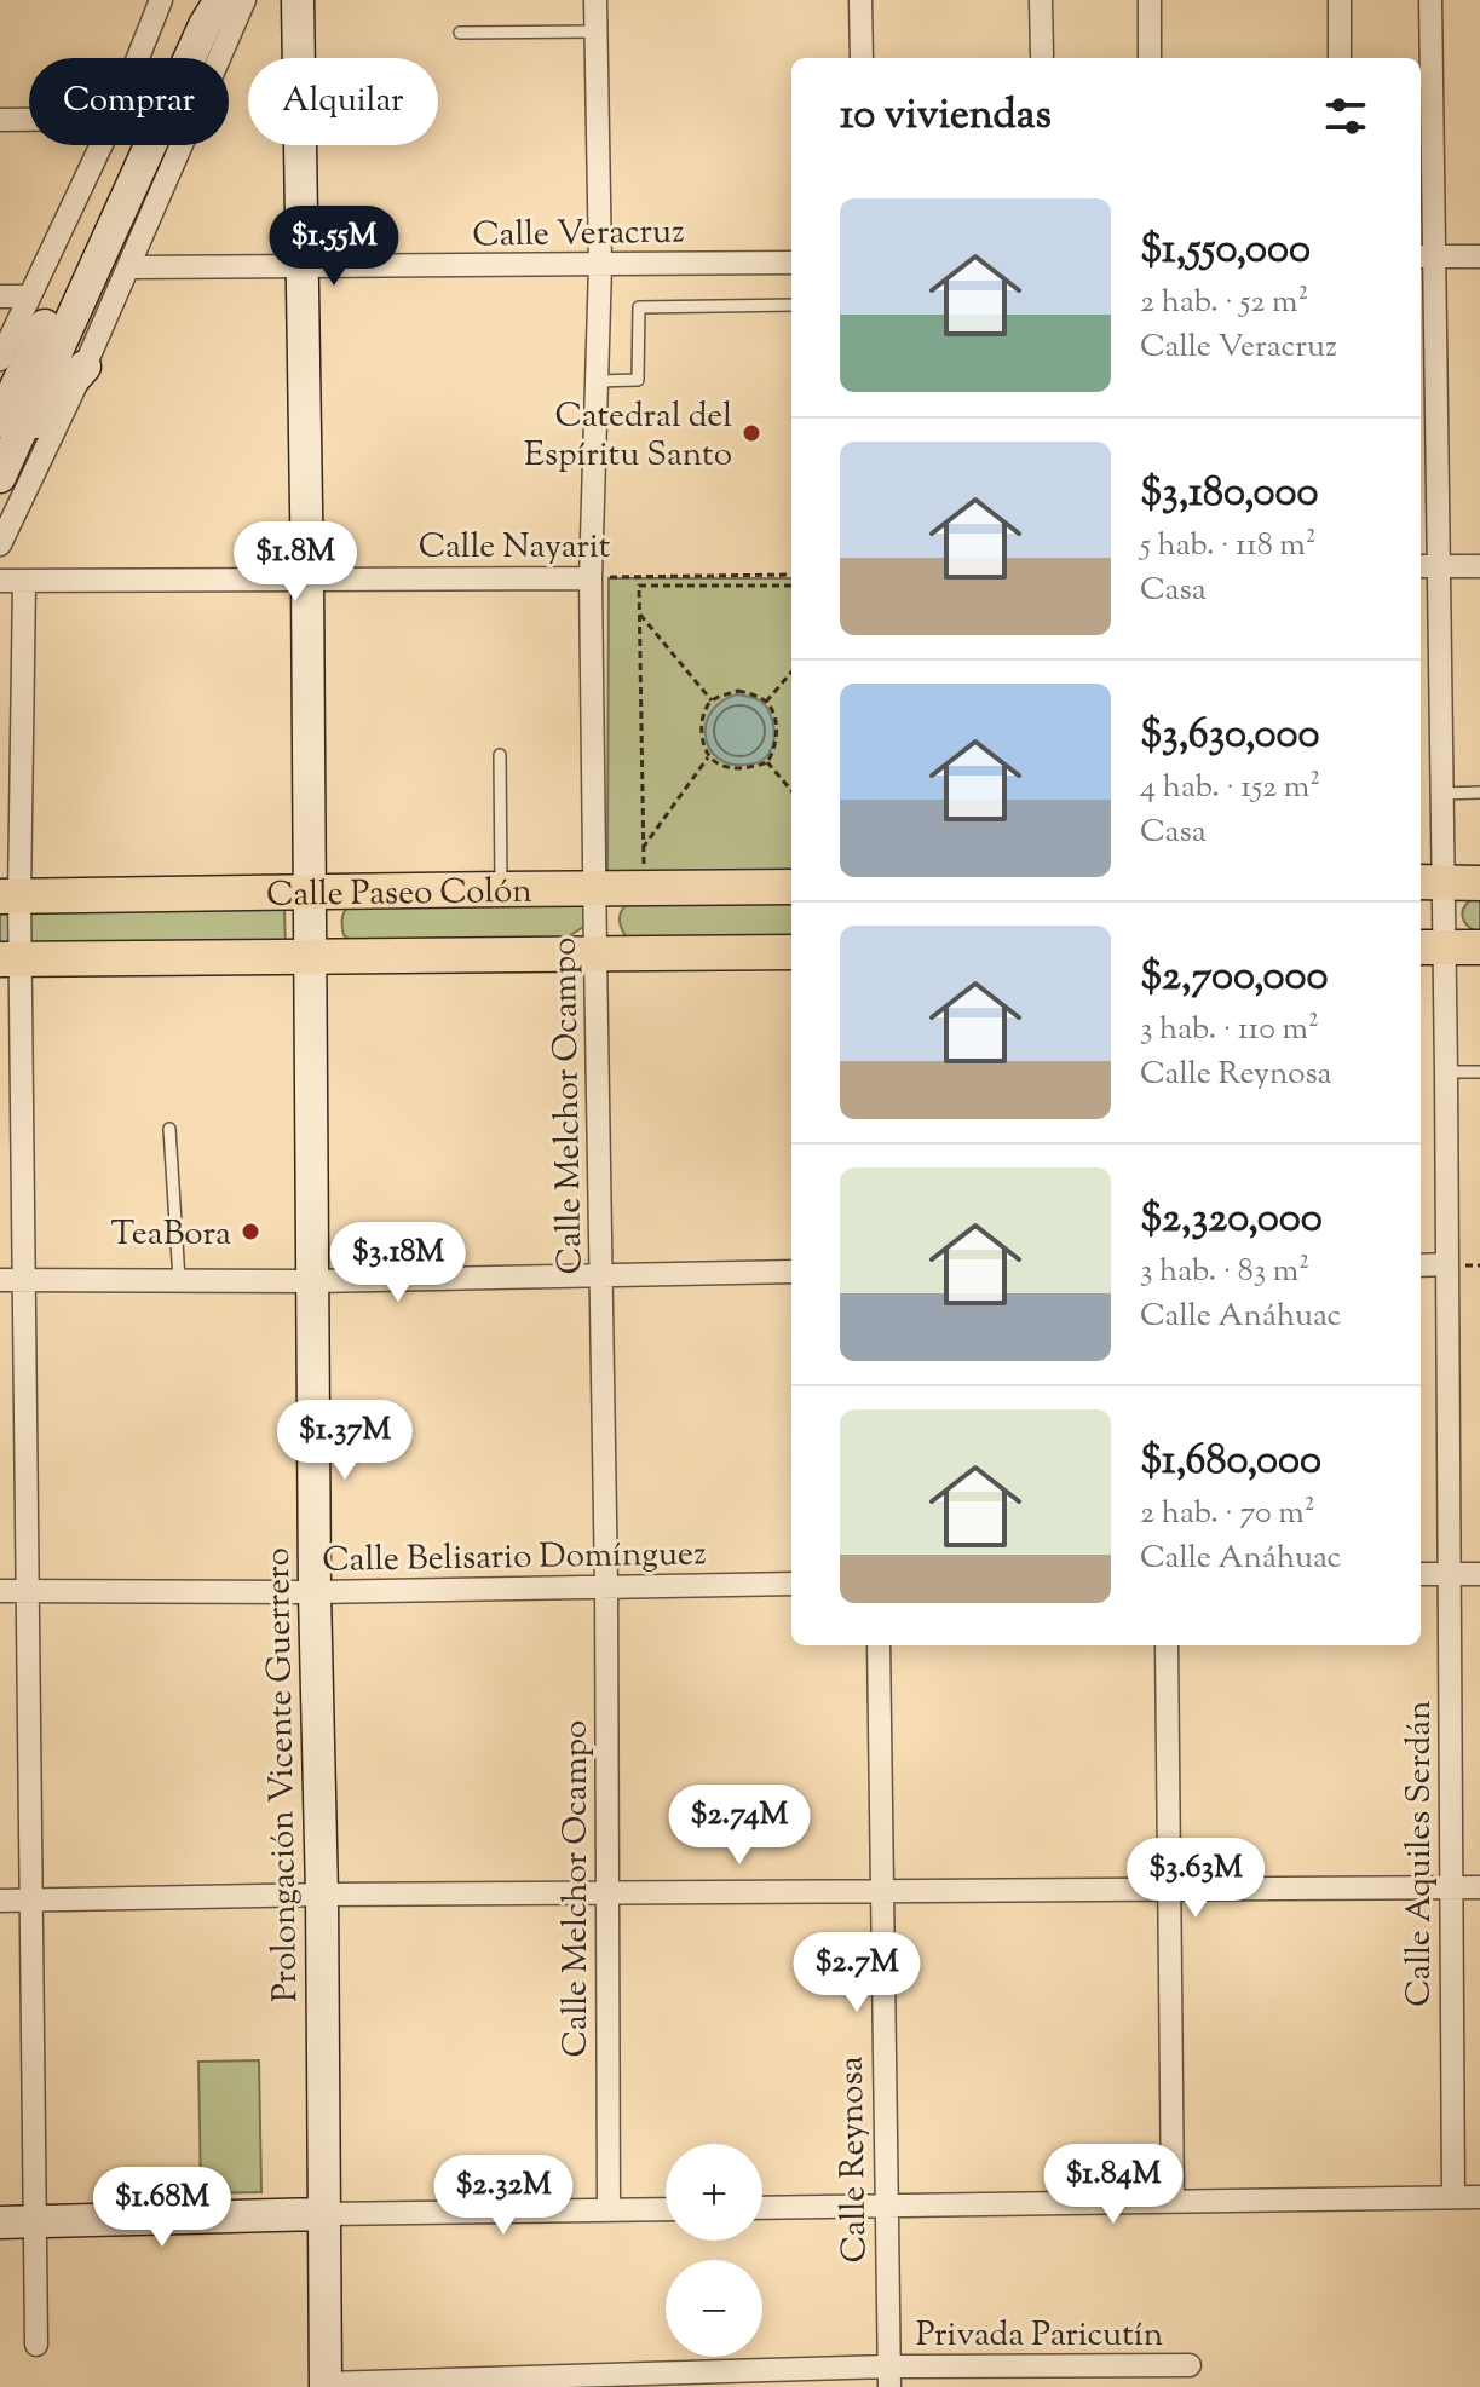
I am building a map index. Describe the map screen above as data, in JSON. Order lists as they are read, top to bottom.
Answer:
{
  "streets": {
    "main road": ["Calle Paseo Colón"],
    "street": [
      "Calle Veracruz",
      "Calle Nayarit",
      "Calle Melchor Ocampo",
      "Calle Belisario Domínguez",
      "Prolongación Vicente Guerrero",
      "Calle Aquiles Serdán",
      "Calle Reynosa",
      "Privada Paricutín"
    ]
  },
  "crossings": [
    ["Calle Veracruz", "Calle Melchor Ocampo"],
    ["Calle Veracruz", "Prolongación Vicente Guerrero"],
    ["Calle Nayarit", "Calle Melchor Ocampo"],
    ["Calle Nayarit", "Prolongación Vicente Guerrero"],
    ["Calle Paseo Colón", "Calle Melchor Ocampo"],
    ["Calle Paseo Colón", "Prolongación Vicente Guerrero"],
    ["Calle Melchor Ocampo", "Calle Belisario Domínguez"],
    ["Calle Belisario Domínguez", "Prolongación Vicente Guerrero"],
    ["Prolongación Vicente Guerrero", "Privada Paricutín"],
    ["Calle Reynosa", "Privada Paricutín"]
  ],
  "places": ["Catedral del Espíritu Santo", "TeaBora"],
  "page": {
    "chip": ["Comprar", "Alquilar"],
    "heading": "10 viviendas",
    "list": [
      {
        "name": "$1,550,000",
        "note": "2 hab. · 52 m² · Calle Veracruz"
      },
      {
        "name": "$3,180,000",
        "note": "5 hab. · 118 m² · Casa"
      },
      {
        "name": "$3,630,000",
        "note": "4 hab. · 152 m² · Casa"
      },
      {
        "name": "$2,700,000",
        "note": "3 hab. · 110 m² · Calle Reynosa"
      },
      {
        "name": "$2,320,000",
        "note": "3 hab. · 83 m² · Calle Anáhuac"
      },
      {
        "name": "$1,680,000",
        "note": "2 hab. · 70 m² · Calle Anáhuac"
      }
    ],
    "price": [
      "$1.55M",
      "$1.8M",
      "$3.18M",
      "$1.37M",
      "$2.74M",
      "$3.63M",
      "$2.7M",
      "$1.84M",
      "$2.32M",
      "$1.68M"
    ],
    "map_buttons": ["+", "−"]
  }
}
